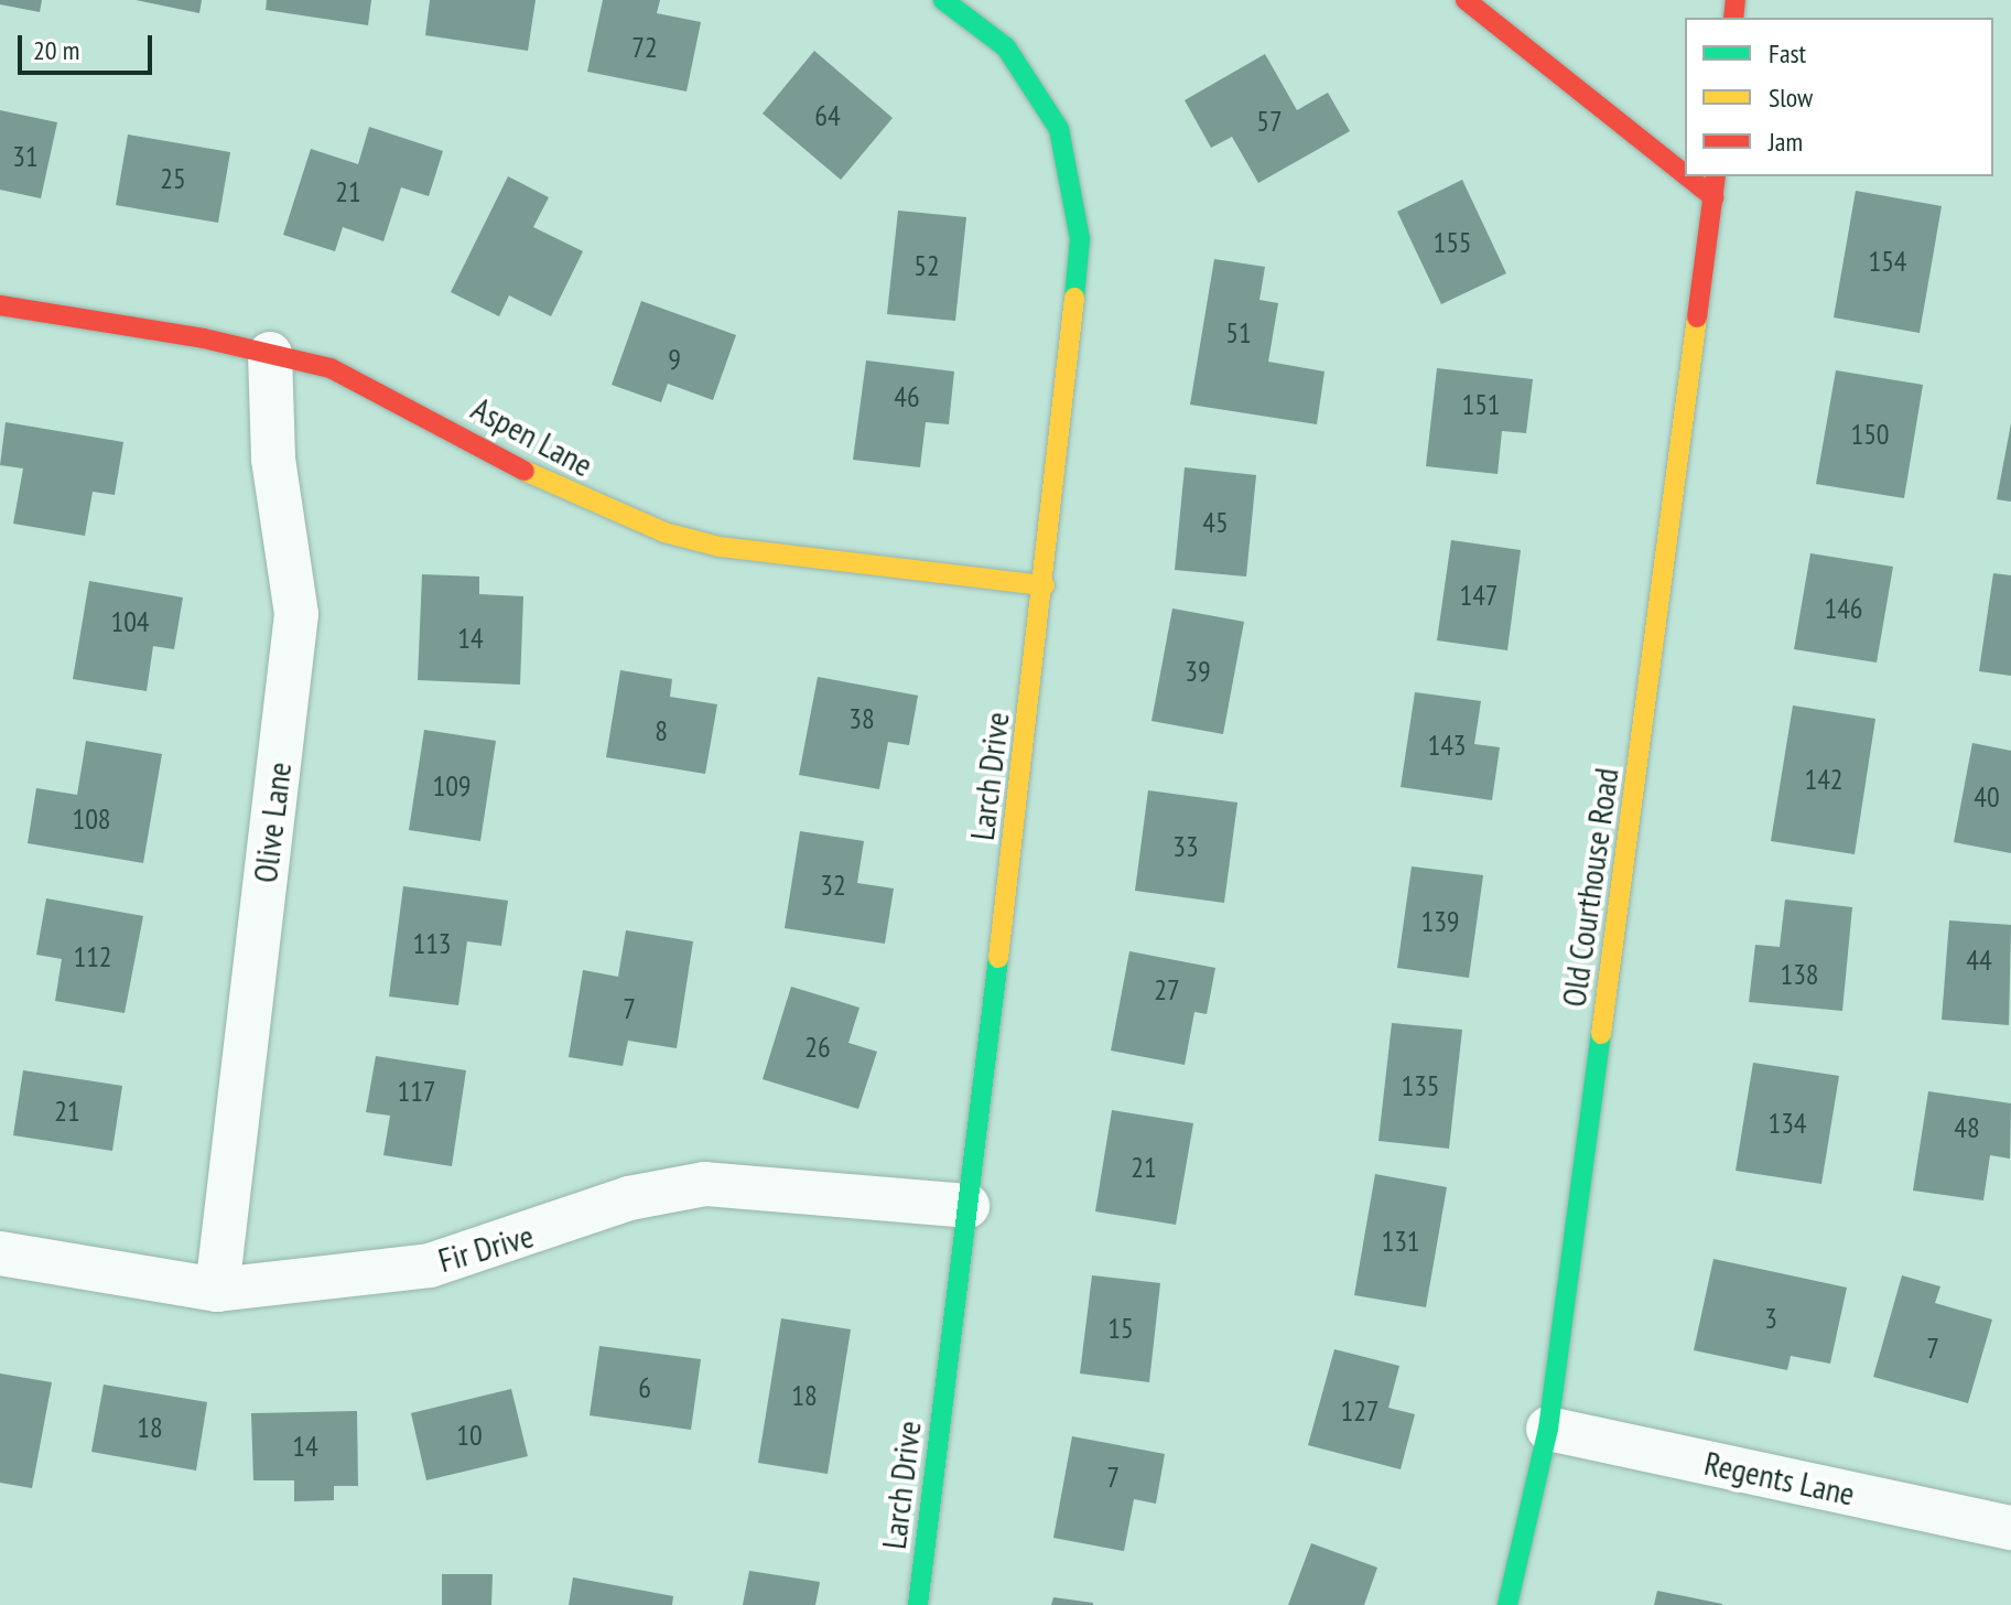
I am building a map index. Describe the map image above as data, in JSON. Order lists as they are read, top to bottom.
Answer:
{
  "streets": {
    "street": [
      "Aspen Lane",
      "Larch Drive",
      "Olive Lane",
      "Old Courthouse Road",
      "Fir Drive",
      "Regents Lane"
    ]
  },
  "crossings": [
    ["Aspen Lane", "Larch Drive"],
    ["Aspen Lane", "Olive Lane"],
    ["Larch Drive", "Fir Drive"],
    ["Olive Lane", "Fir Drive"],
    ["Old Courthouse Road", "Regents Lane"]
  ],
  "house_numbers": [
    "72",
    "64",
    "57",
    "31",
    "25",
    "21",
    "155",
    "154",
    "52",
    "51",
    "9",
    "46",
    "151",
    "150",
    "45",
    "147",
    "146",
    "104",
    "14",
    "39",
    "38",
    "8",
    "143",
    "142",
    "109",
    "40",
    "108",
    "33",
    "32",
    "139",
    "113",
    "112",
    "44",
    "138",
    "27",
    "7",
    "26",
    "135",
    "117",
    "21",
    "134",
    "48",
    "21",
    "131",
    "3",
    "15",
    "7",
    "6",
    "18",
    "127",
    "18",
    "10",
    "14",
    "7"
  ],
  "legend": ["Fast", "Slow", "Jam"],
  "scale_bar": "20 m"
}
